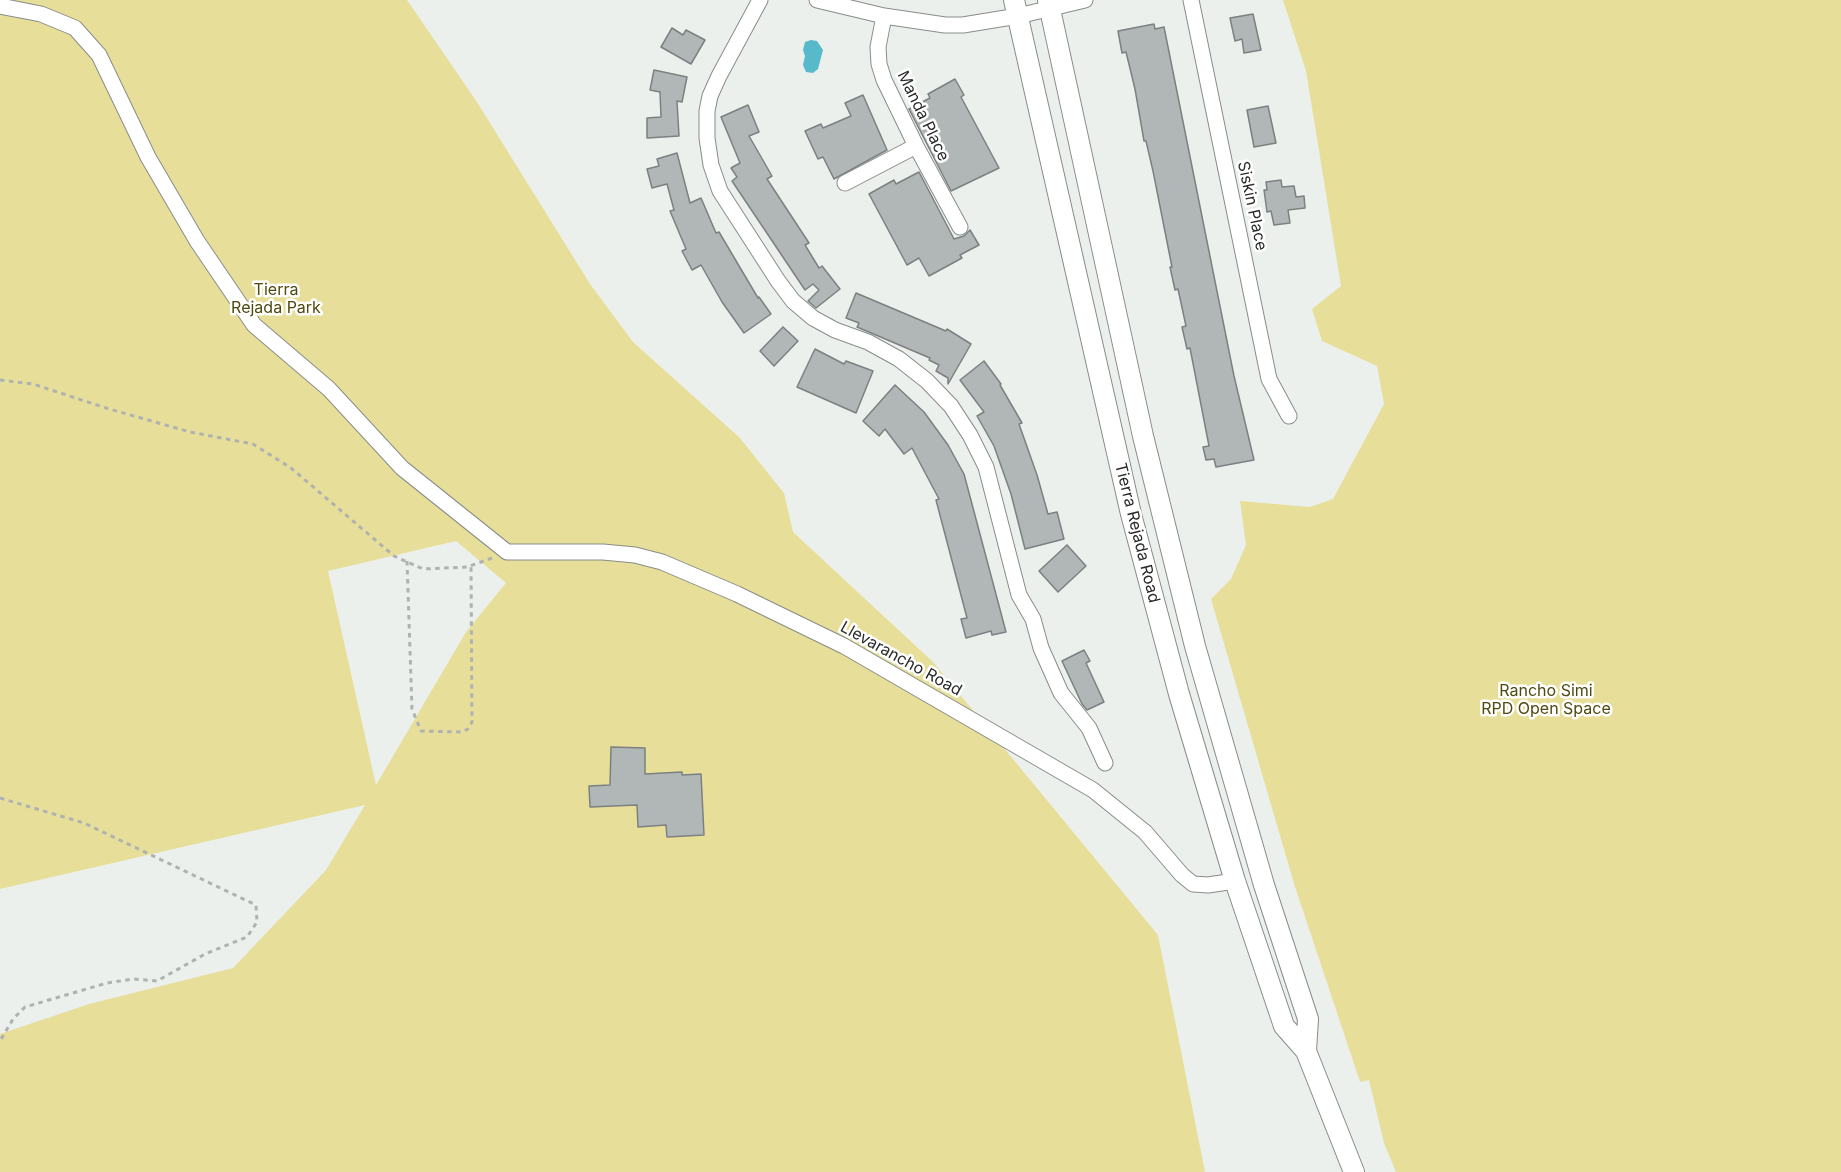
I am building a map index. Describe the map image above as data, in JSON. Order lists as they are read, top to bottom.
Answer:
{
  "streets": {
    "main road": ["Tierra Rejada Road"],
    "street": ["Manda Place", "Siskin Place", "Llevarancho Road"]
  },
  "crossings": [
    ["Tierra Rejada Road", "Llevarancho Road"]
  ],
  "parks": ["Tierra Rejada Park", "Rancho Simi RPD Open Space"]
}
